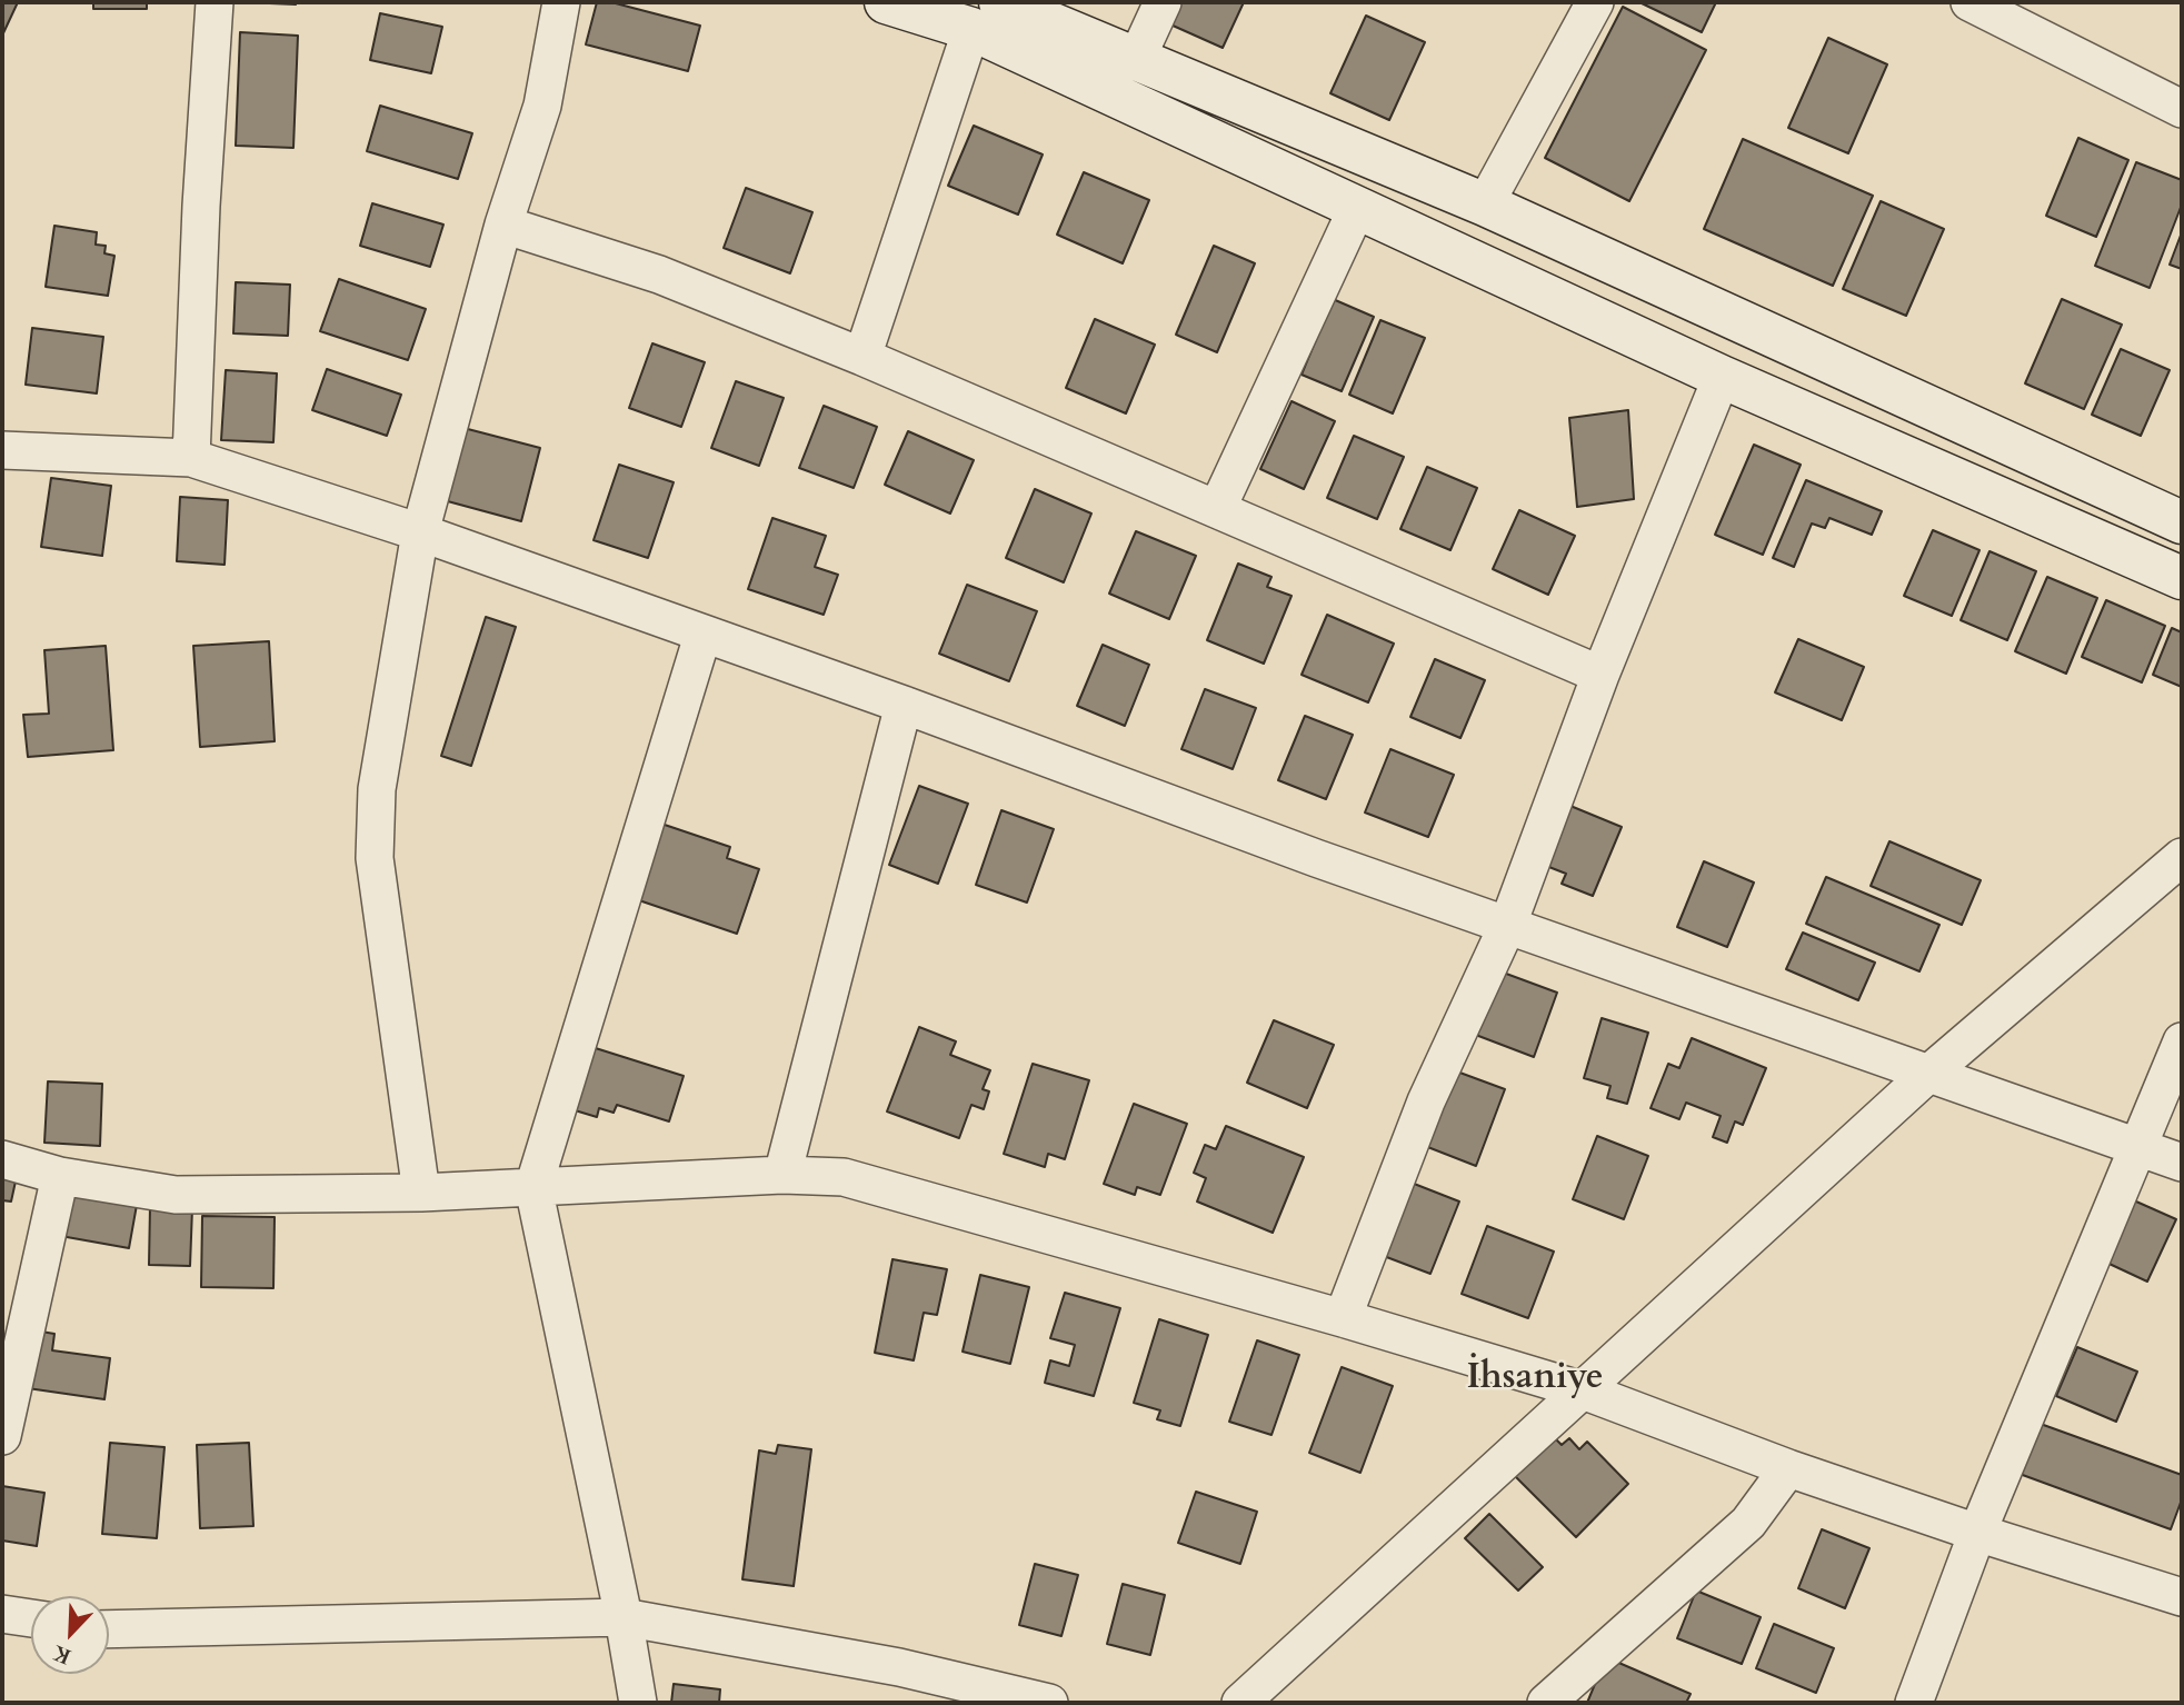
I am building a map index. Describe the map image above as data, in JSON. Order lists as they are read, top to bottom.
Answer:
{
  "districts": ["İhsaniye"],
  "north": "bottom left"
}
